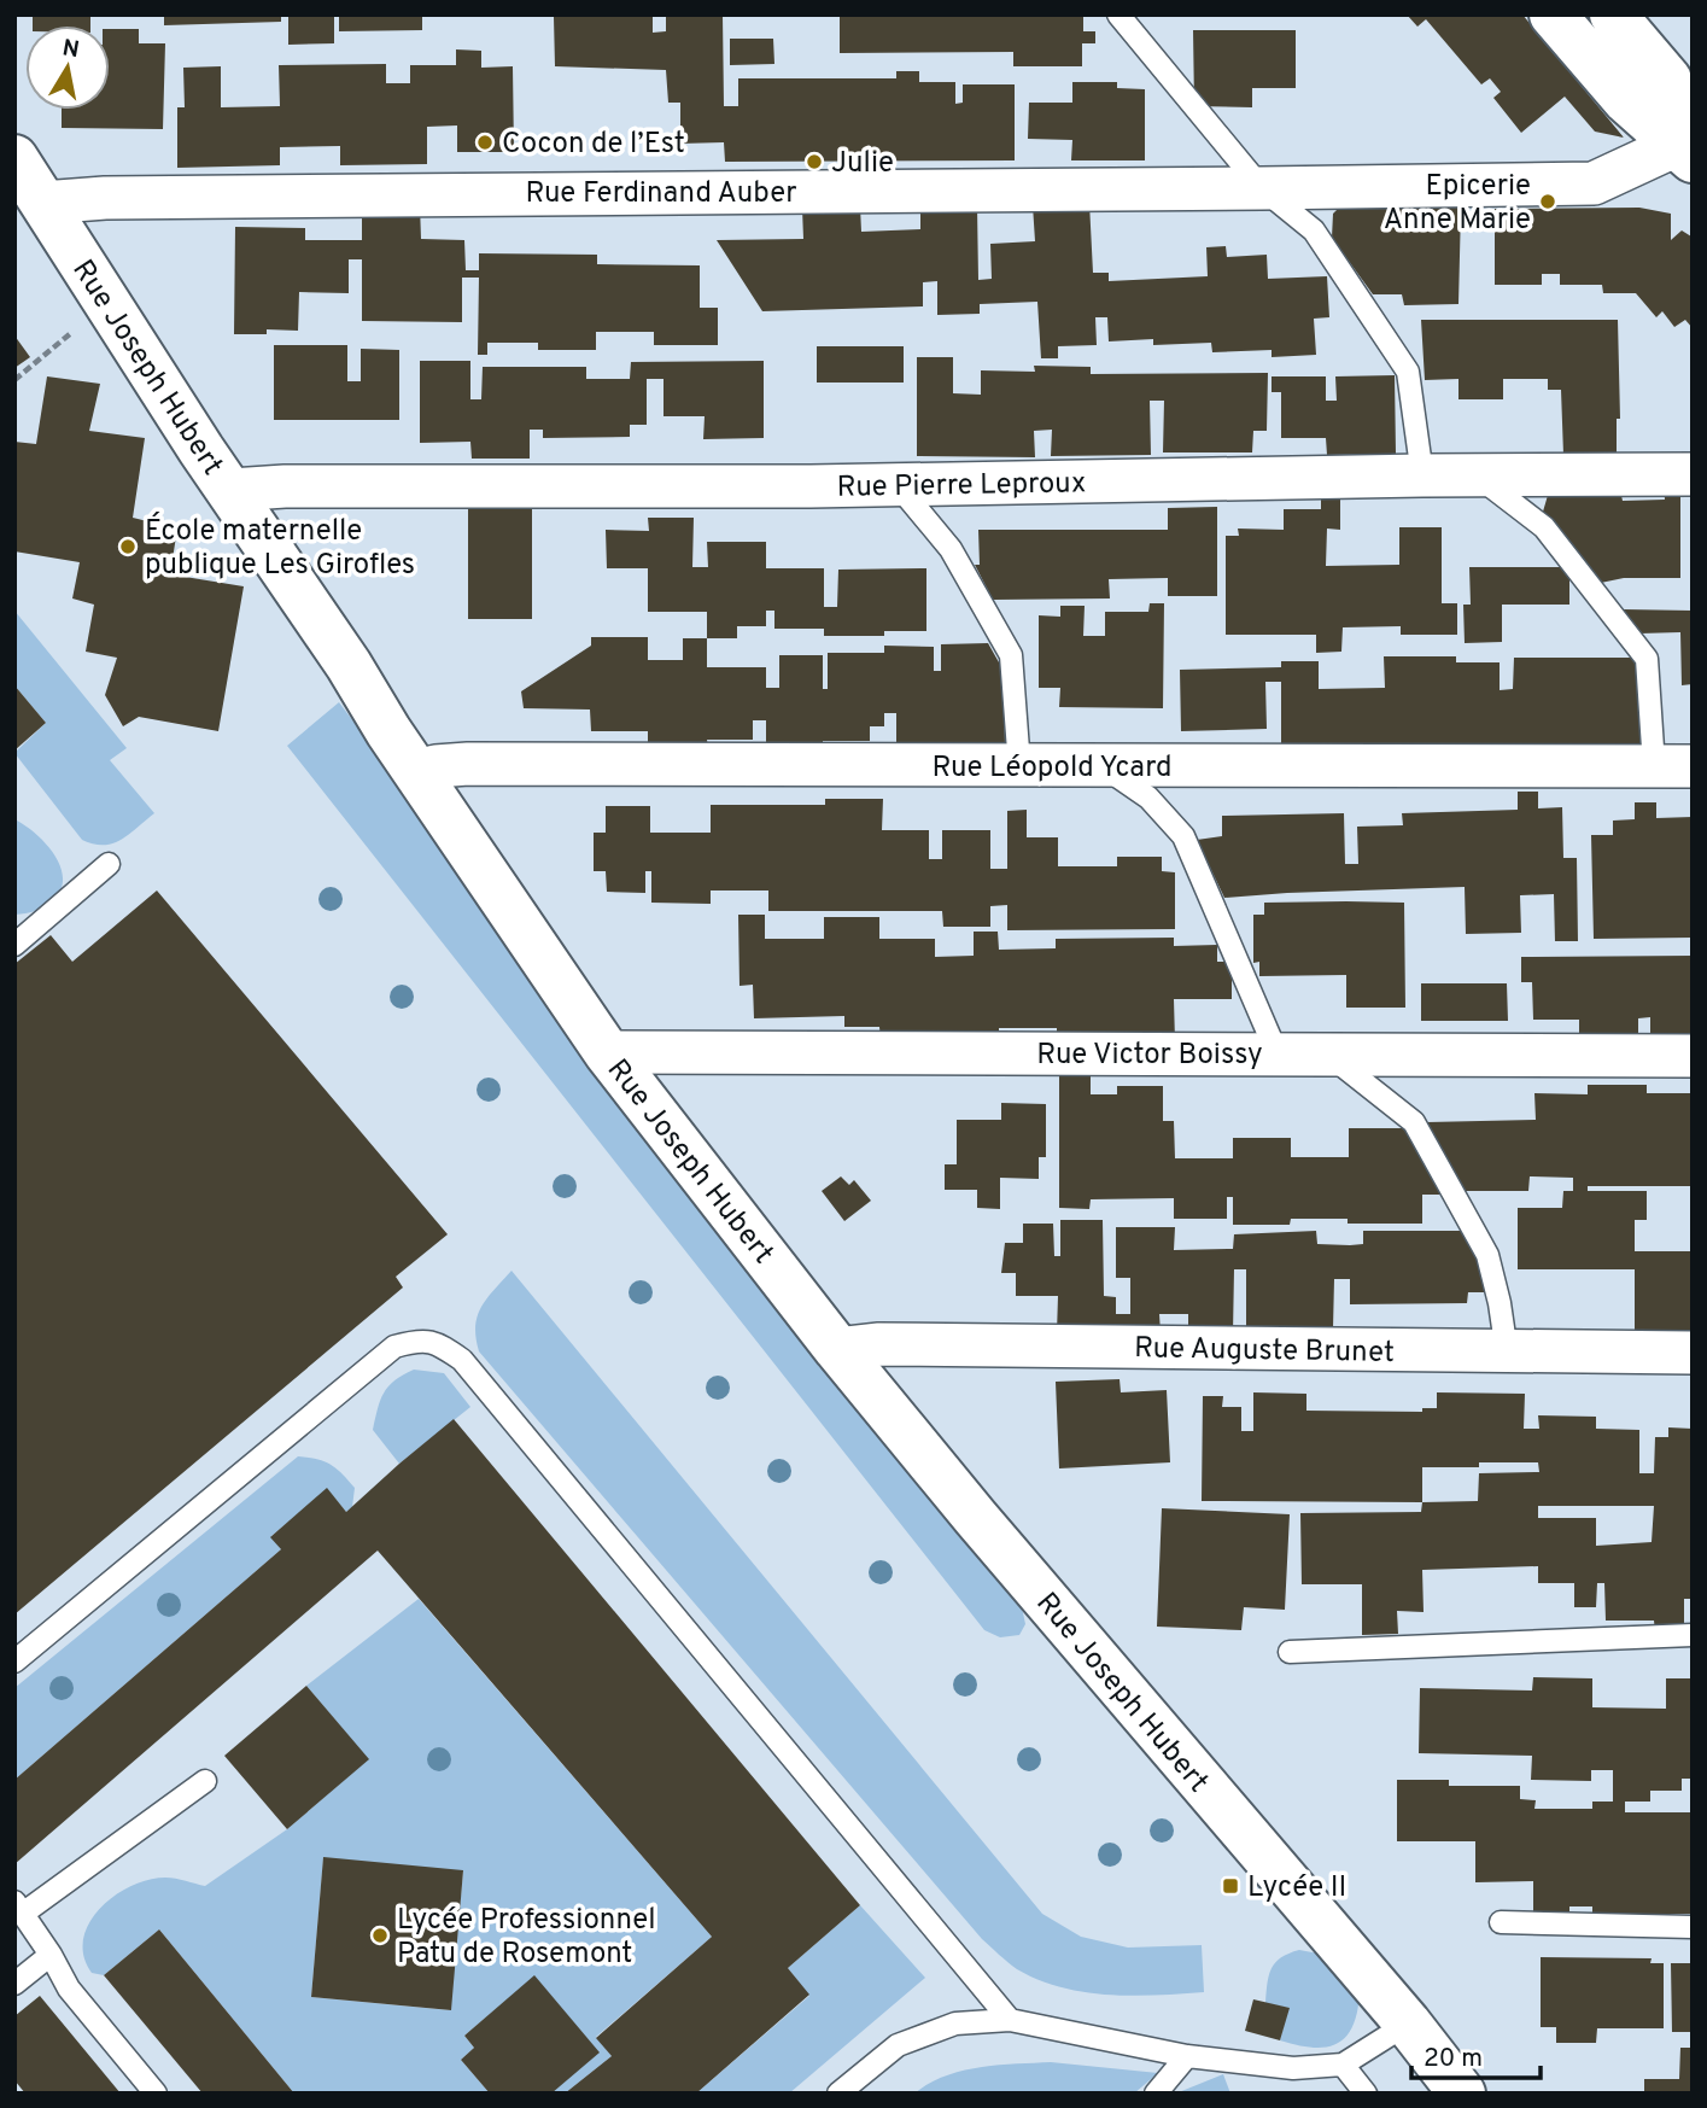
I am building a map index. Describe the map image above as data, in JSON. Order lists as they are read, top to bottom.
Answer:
{
  "streets": {
    "street": [
      "Rue Ferdinand Auber",
      "Rue Joseph Hubert",
      "Rue Pierre Leproux",
      "Rue Léopold Ycard",
      "Rue Victor Boissy",
      "Rue Auguste Brunet"
    ]
  },
  "crossings": [
    ["Rue Ferdinand Auber", "Rue Joseph Hubert"],
    ["Rue Joseph Hubert", "Rue Pierre Leproux"],
    ["Rue Joseph Hubert", "Rue Léopold Ycard"],
    ["Rue Joseph Hubert", "Rue Victor Boissy"],
    ["Rue Joseph Hubert", "Rue Auguste Brunet"]
  ],
  "places": {
    "other": [
      "Cocon de l’Est",
      "Julie",
      "Epicerie Anne Marie",
      "École maternelle publique Les Girofles",
      "Lycée Professionnel Patu de Rosemont"
    ],
    "transit": ["Lycée II"]
  },
  "scale_bar": "20 m",
  "north": "top"
}
